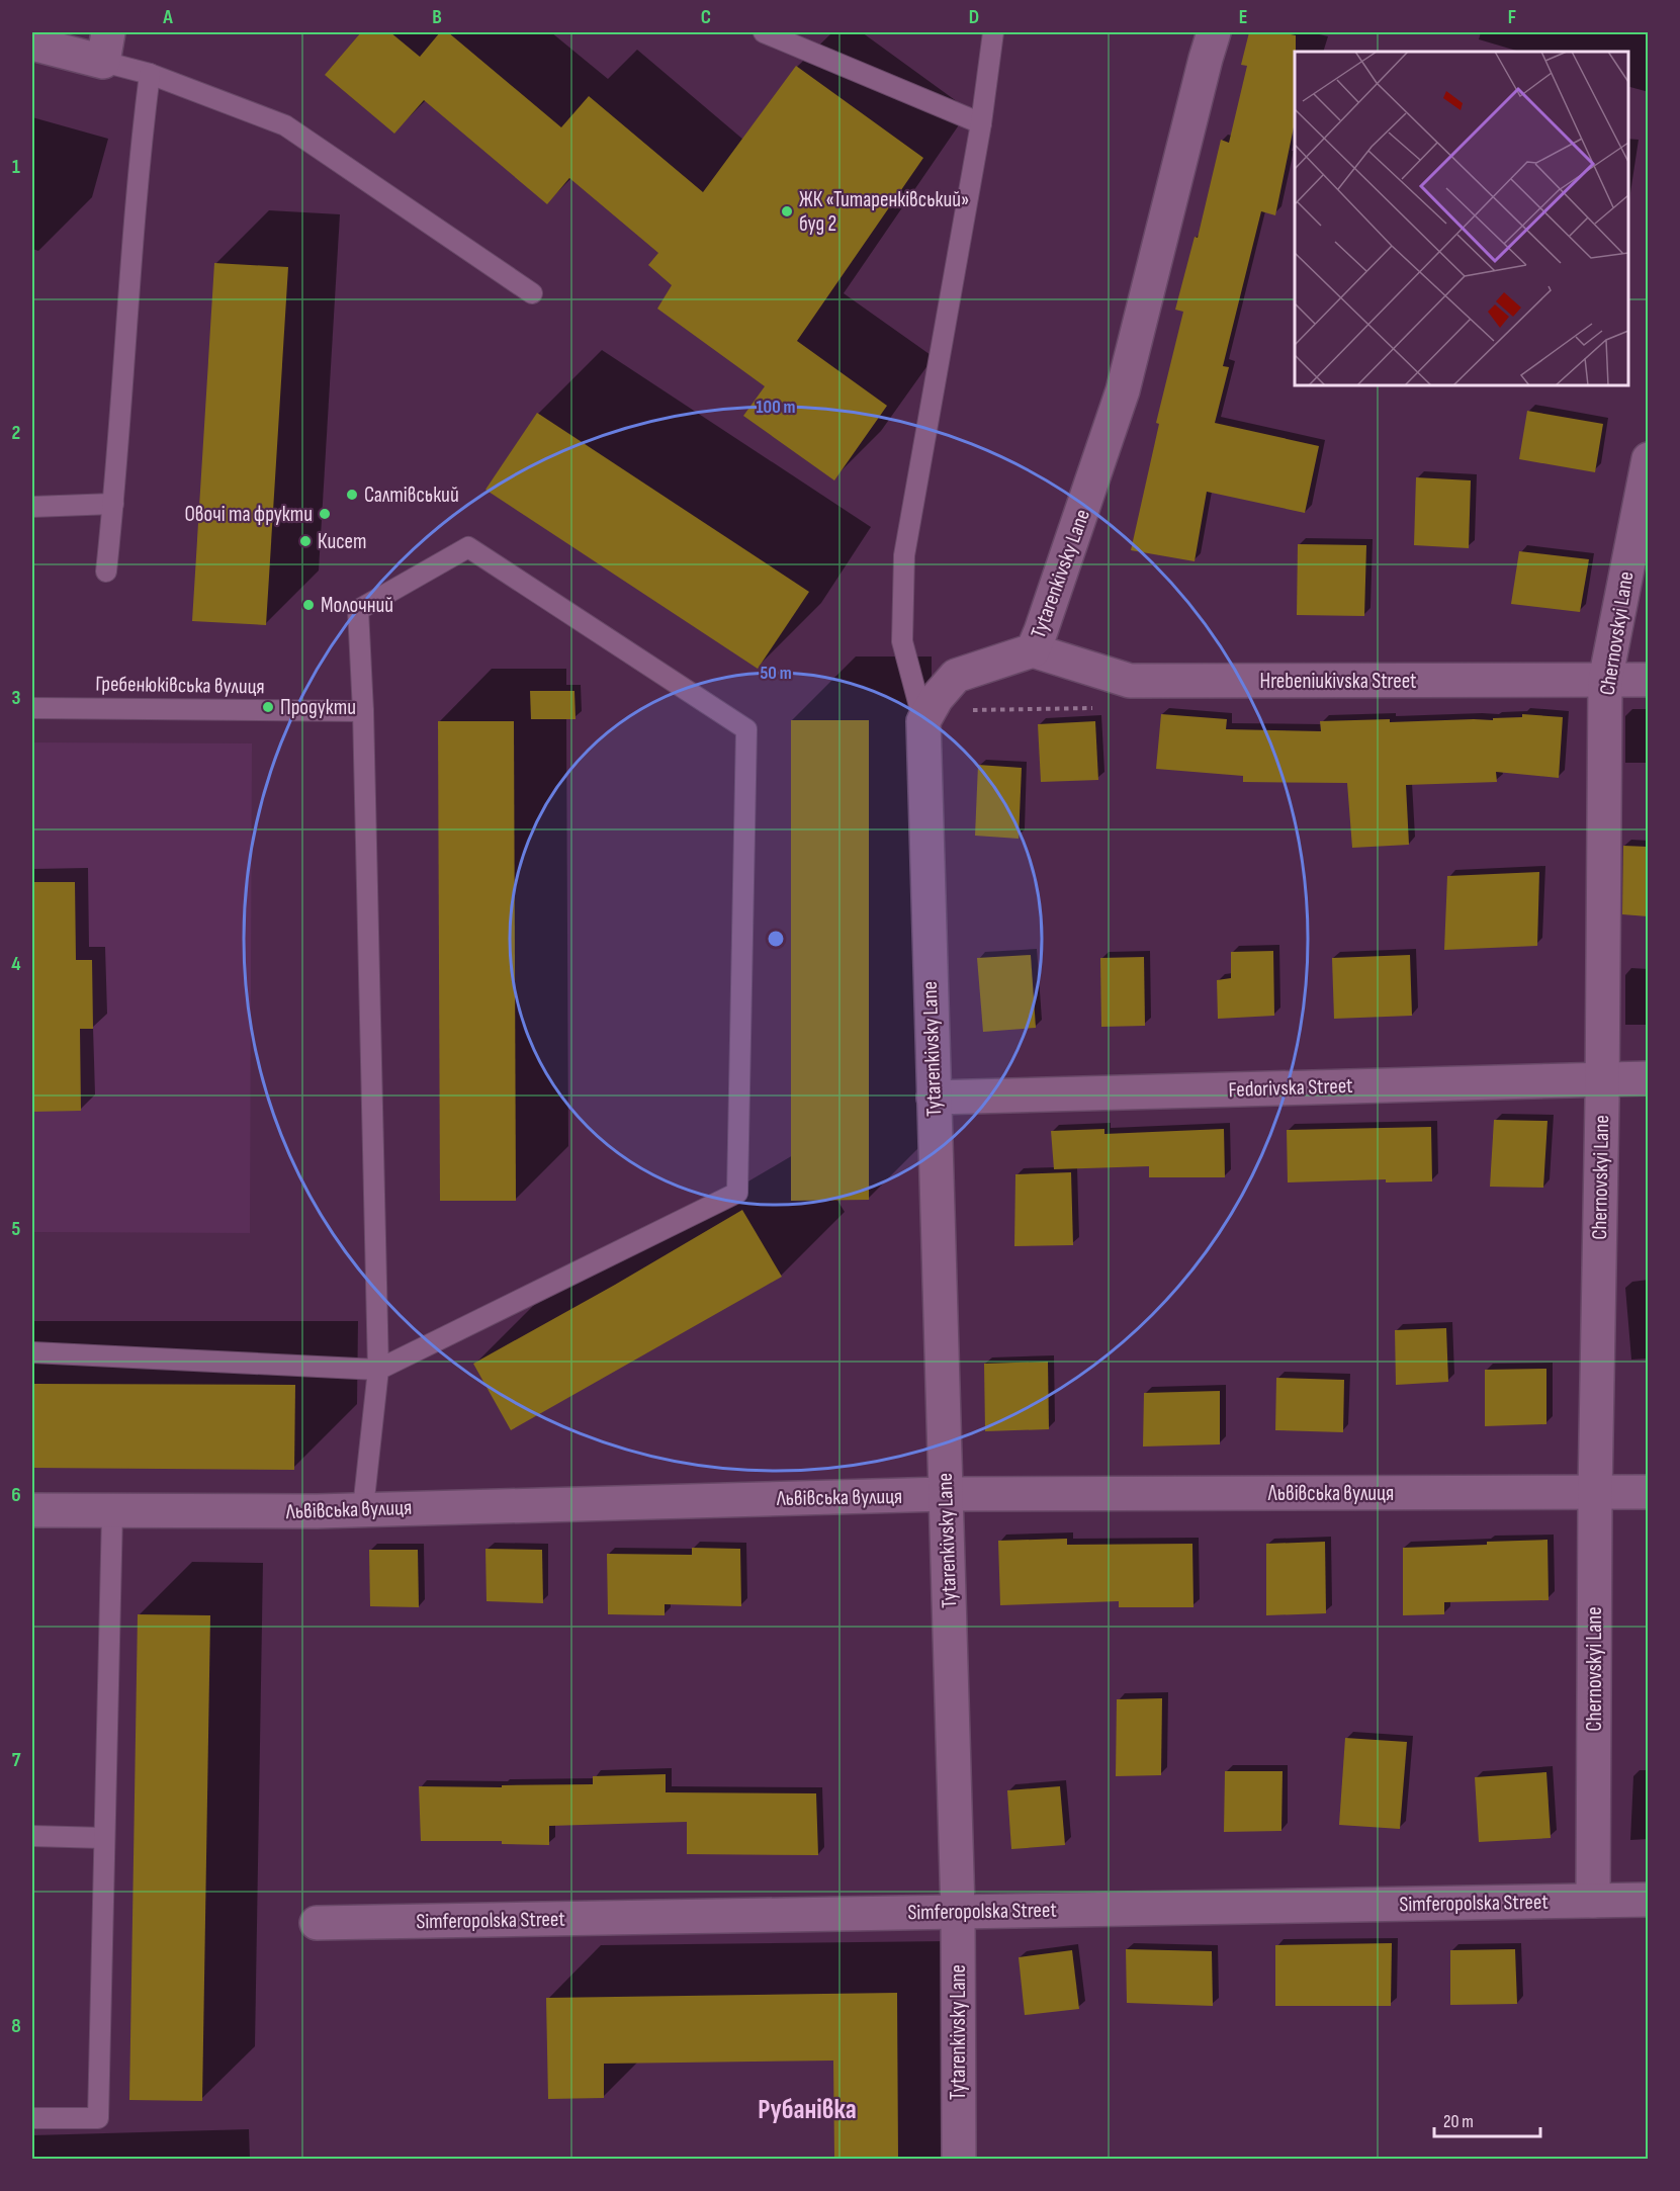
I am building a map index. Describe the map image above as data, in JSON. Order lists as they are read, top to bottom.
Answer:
{
  "streets": {
    "street": [
      "Tytarenkivsky Lane",
      "Chernovskyi Lane",
      "Hrebeniukivska Street",
      "Fedorivska Street",
      "Львівська вулиця",
      "Simferopolska Street"
    ],
    "lane": ["Гребенюківська вулиця"]
  },
  "crossings": [
    ["Tytarenkivsky Lane", "Hrebeniukivska Street"],
    ["Tytarenkivsky Lane", "Fedorivska Street"],
    ["Tytarenkivsky Lane", "Львівська вулиця"],
    ["Tytarenkivsky Lane", "Simferopolska Street"],
    ["Chernovskyi Lane", "Hrebeniukivska Street"],
    ["Chernovskyi Lane", "Fedorivska Street"],
    ["Chernovskyi Lane", "Львівська вулиця"],
    ["Chernovskyi Lane", "Simferopolska Street"]
  ],
  "districts": ["Рубанівка"],
  "places": [
    "ЖК «Титаренківський» буд 2",
    "Салтівський",
    "Овочі та фрукти",
    "Кисет",
    "Молочний",
    "Продукти"
  ],
  "scale_bar": "20 m",
  "grid": {
    "columns": [
      "A",
      "B",
      "C",
      "D",
      "E",
      "F"
    ],
    "rows": [
      "1",
      "2",
      "3",
      "4",
      "5",
      "6",
      "7",
      "8"
    ]
  },
  "rings": ["100 m", "50 m"]
}
